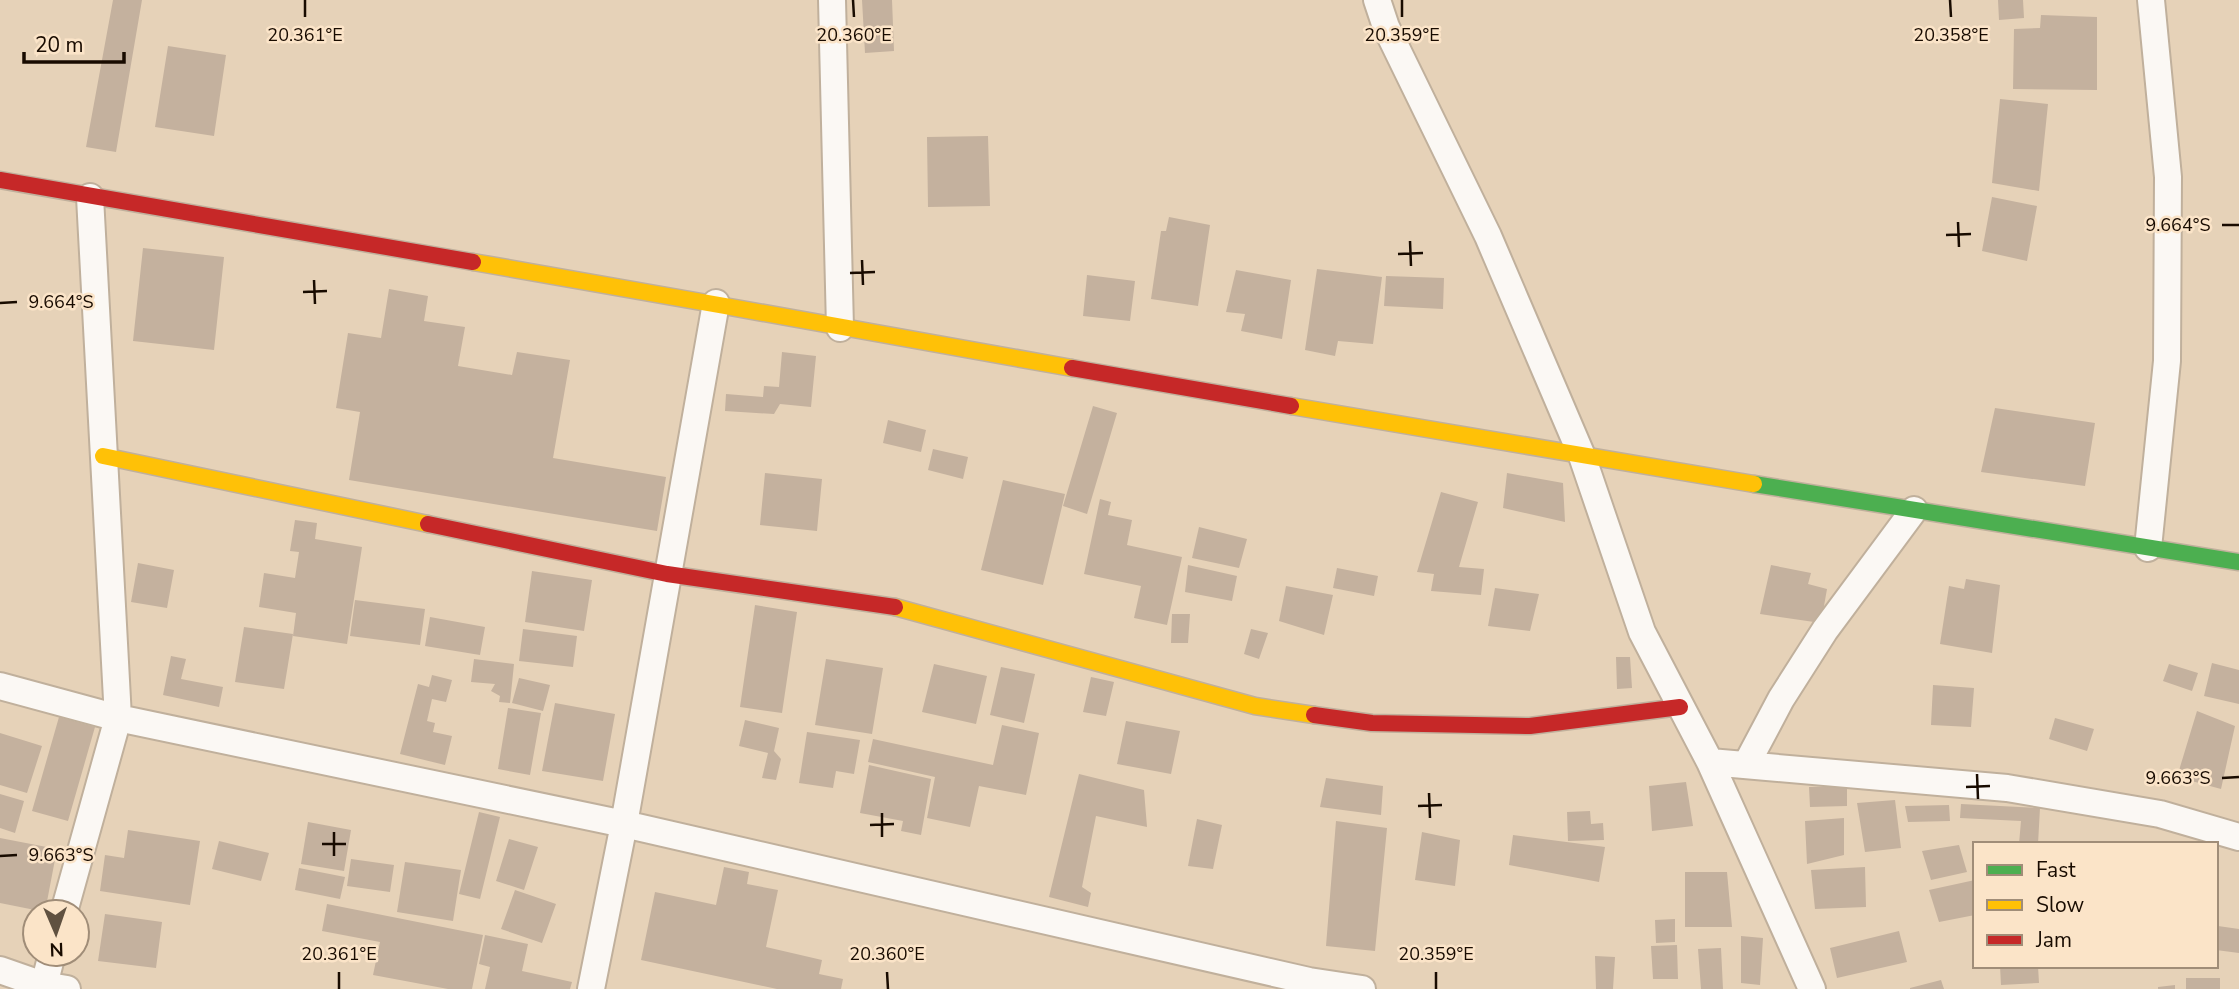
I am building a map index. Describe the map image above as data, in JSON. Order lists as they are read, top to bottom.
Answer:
{
  "legend": ["Fast", "Slow", "Jam"],
  "scale_bar": "20 m",
  "north": "bottom",
  "coordinates": [
    "20.361°E",
    "20.360°E",
    "20.359°E",
    "20.358°E",
    "9.664°S",
    "9.663°S"
  ]
}
